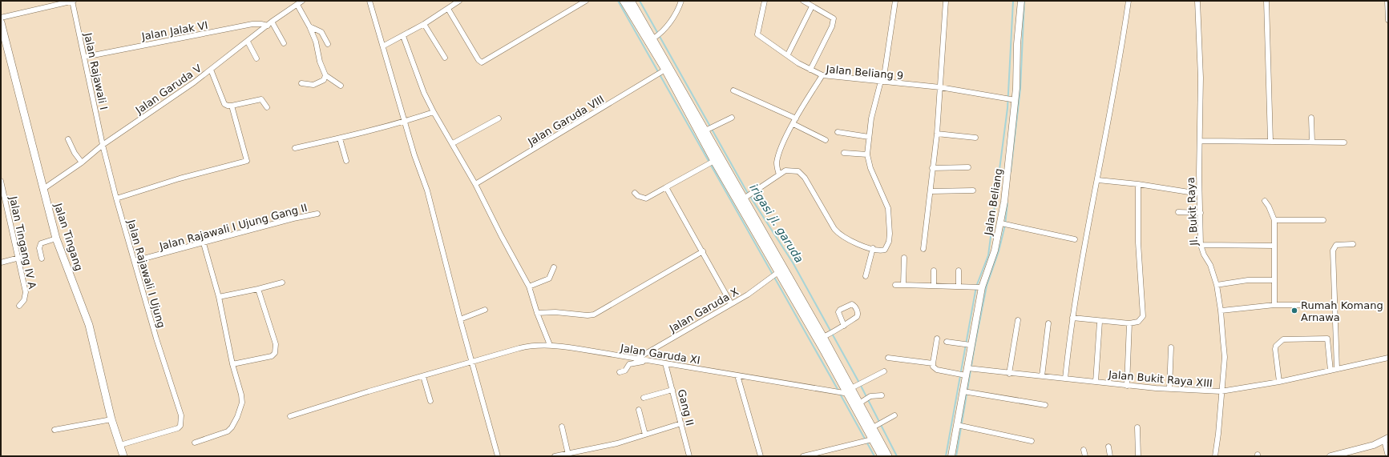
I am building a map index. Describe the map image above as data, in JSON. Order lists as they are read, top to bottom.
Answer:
{
  "streets": {
    "main road": ["Jalan Tingang"],
    "street": [
      "Jalan Jalak VI",
      "Jalan Rajawali I",
      "Jalan Beliang 9",
      "Jalan Garuda V",
      "Jalan Garuda VIII",
      "Jalan Beliang",
      "Jl. Bukit Raya",
      "Jalan Rajawali I Ujung Gang II",
      "Jalan Tingang IV A",
      "Jalan Rajawali I Ujung",
      "Jalan Garuda X",
      "Jalan Garuda XI",
      "Jalan Bukit Raya XIII",
      "Gang II"
    ]
  },
  "crossings": [
    ["Jalan Jalak VI", "Jalan Rajawali I"],
    ["Jalan Jalak VI", "Jalan Garuda V"],
    ["Jalan Rajawali I", "Jalan Garuda V"],
    ["Jalan Rajawali I", "Jalan Rajawali I Ujung"],
    ["Jalan Beliang 9", "Jalan Beliang"],
    ["Jalan Garuda V", "Jalan Tingang"],
    ["Jalan Garuda V", "Jalan Rajawali I Ujung"],
    ["Jalan Beliang", "Jalan Bukit Raya XIII"],
    ["Jl. Bukit Raya", "Jalan Bukit Raya XIII"],
    ["Jalan Rajawali I Ujung Gang II", "Jalan Rajawali I Ujung"],
    ["Jalan Tingang", "Jalan Rajawali I Ujung"],
    ["Jalan Garuda X", "Jalan Garuda XI"],
    ["Jalan Garuda XI", "Gang II"]
  ],
  "water": ["irigasi jl. garuda"],
  "places": ["Rumah Komang Arnawa"]
}
